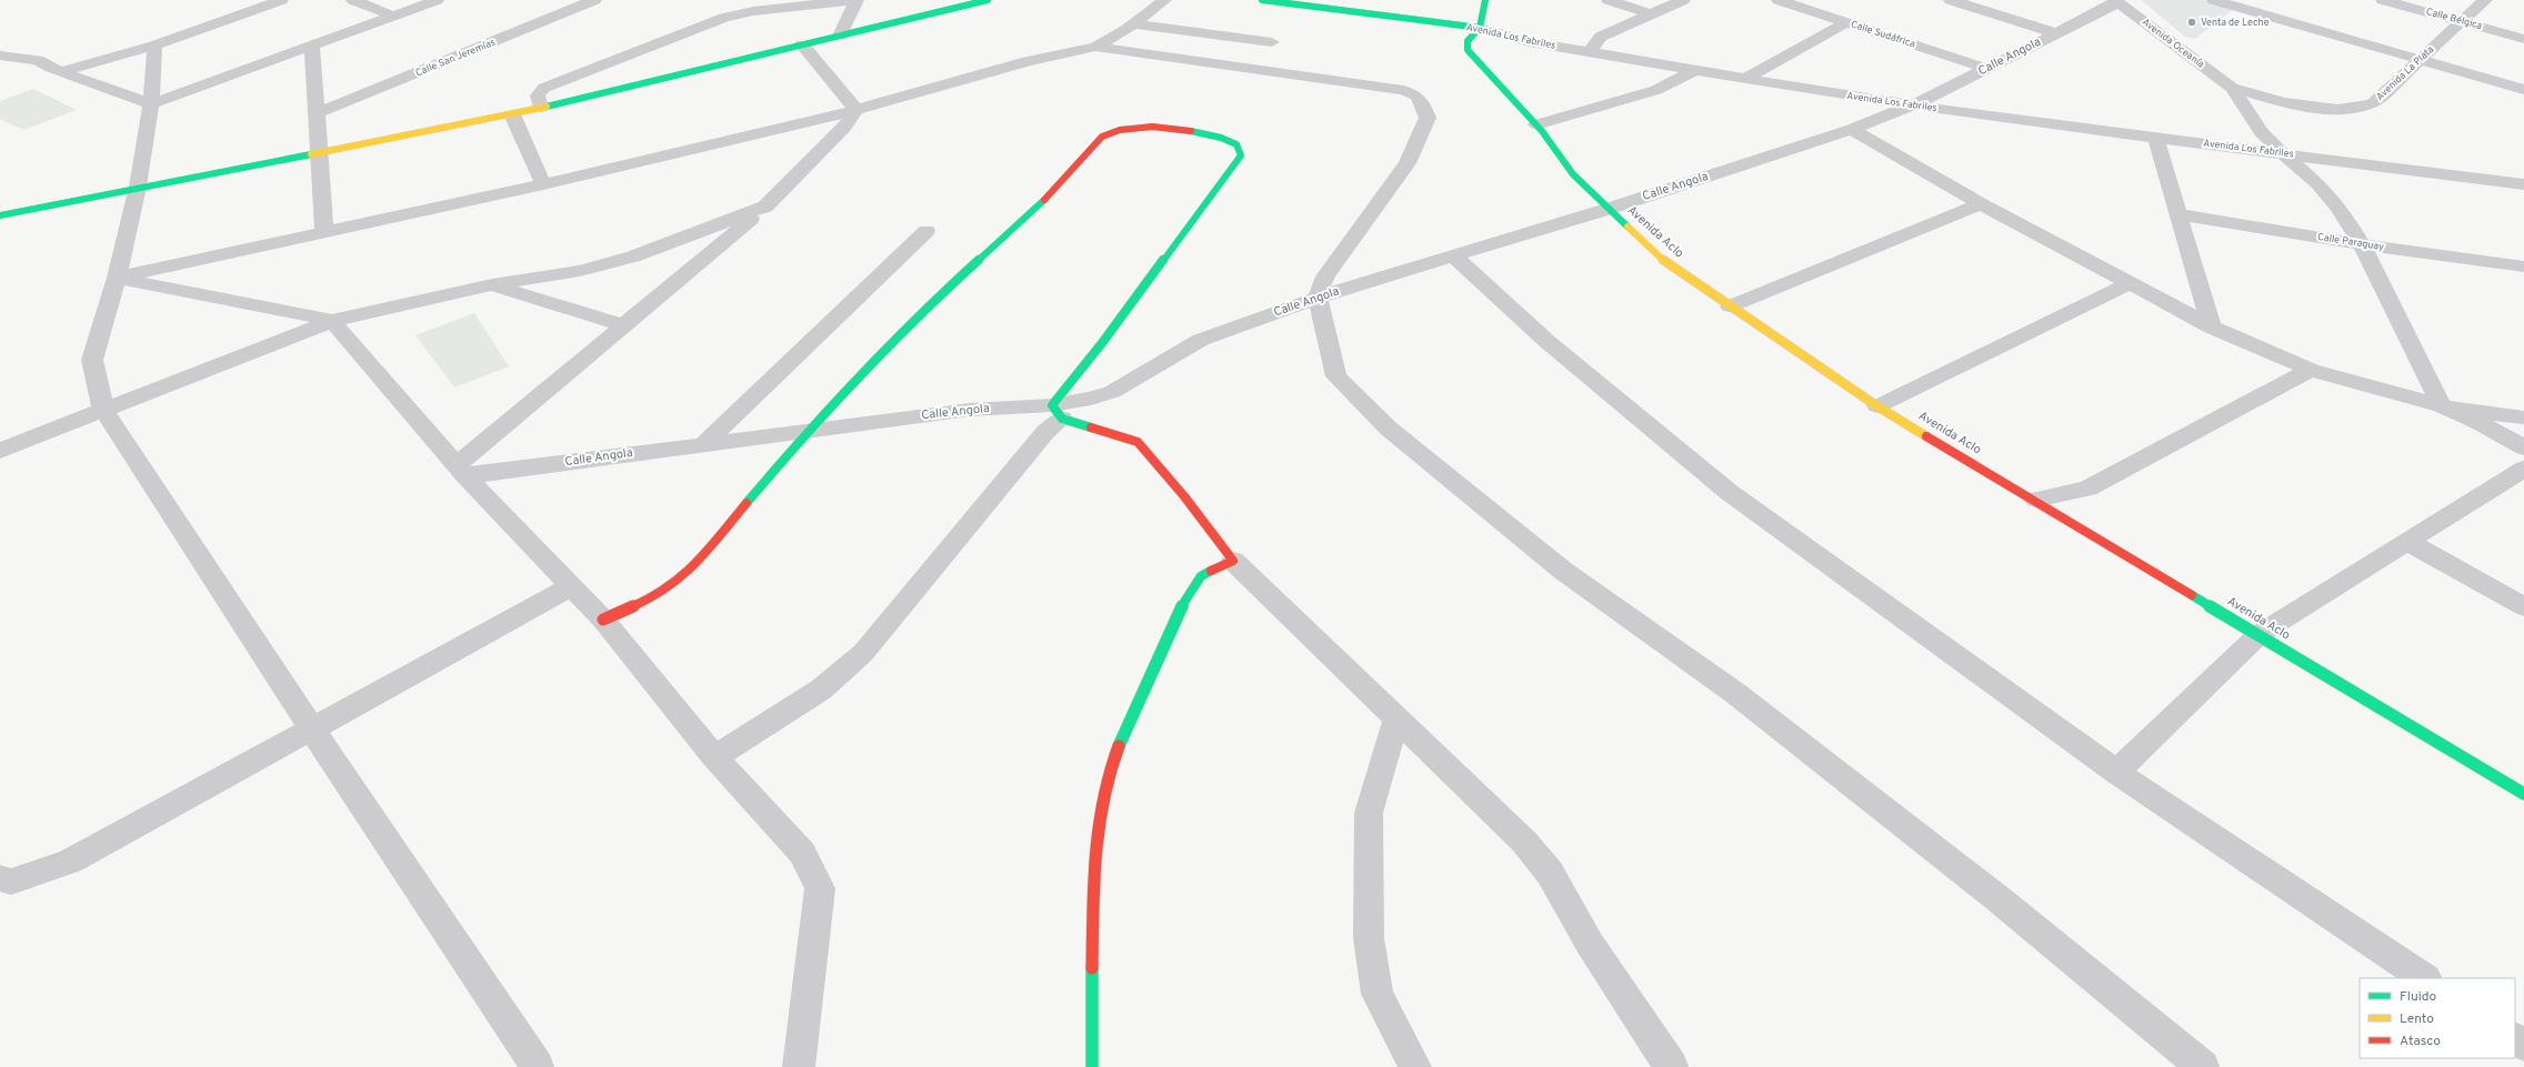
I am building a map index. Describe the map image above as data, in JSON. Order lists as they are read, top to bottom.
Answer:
{
  "streets": {
    "street": [
      "Calle Bélgica",
      "Calle Sudáfrica",
      "Avenida Los Fabriles",
      "Avenida Oceanía",
      "Calle Angola",
      "Calle San Jeremías",
      "Avenida La Plata",
      "Avenida Aclo",
      "Calle Paraguay"
    ]
  },
  "crossings": [
    ["Calle Bélgica", "Avenida La Plata"],
    ["Calle Sudáfrica", "Calle Angola"],
    ["Avenida Los Fabriles", "Calle Angola"],
    ["Avenida Los Fabriles", "Avenida Aclo"],
    ["Avenida Oceanía", "Calle Angola"],
    ["Avenida Oceanía", "Avenida La Plata"],
    ["Calle Angola", "Avenida Aclo"]
  ],
  "places": ["Venta de Leche"],
  "legend": ["Fluido", "Lento", "Atasco"]
}
